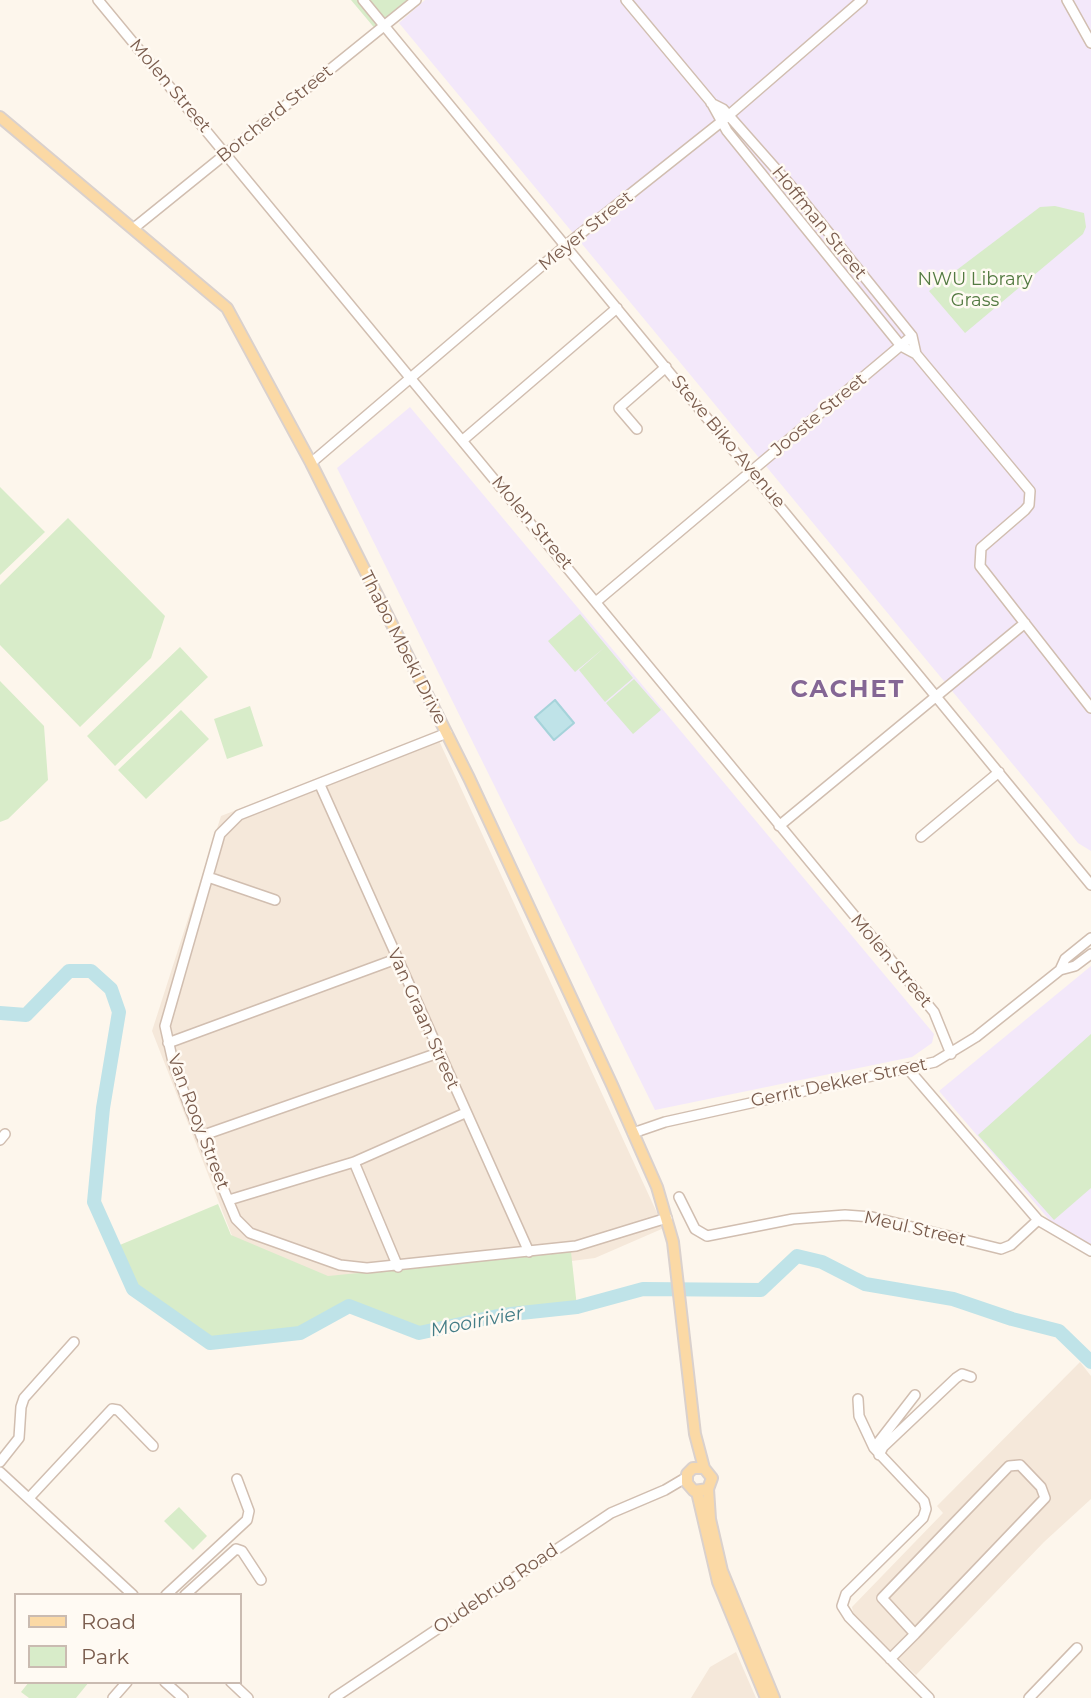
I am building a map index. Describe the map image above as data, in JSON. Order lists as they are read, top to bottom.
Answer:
{
  "streets": {
    "main road": ["Thabo Mbeki Drive"],
    "street": [
      "Molen Street",
      "Borcherd Street",
      "Hoffman Street",
      "Meyer Street",
      "Jooste Street",
      "Steve Biko Avenue",
      "Van Graan Street",
      "Gerrit Dekker Street",
      "Van Rooy Street",
      "Meul Street",
      "Oudebrug Road"
    ]
  },
  "crossings": [
    ["Molen Street", "Borcherd Street"],
    ["Molen Street", "Meyer Street"],
    ["Molen Street", "Jooste Street"],
    ["Molen Street", "Gerrit Dekker Street"],
    ["Borcherd Street", "Steve Biko Avenue"],
    ["Borcherd Street", "Thabo Mbeki Drive"],
    ["Hoffman Street", "Meyer Street"],
    ["Hoffman Street", "Jooste Street"],
    ["Meyer Street", "Steve Biko Avenue"],
    ["Meyer Street", "Thabo Mbeki Drive"],
    ["Jooste Street", "Steve Biko Avenue"],
    ["Thabo Mbeki Drive", "Gerrit Dekker Street"],
    ["Thabo Mbeki Drive", "Van Rooy Street"],
    ["Thabo Mbeki Drive", "Oudebrug Road"],
    ["Van Graan Street", "Van Rooy Street"]
  ],
  "districts": ["CACHET"],
  "water": ["Mooirivier"],
  "parks": ["NWU Library Grass"],
  "legend": ["Road", "Park"]
}
